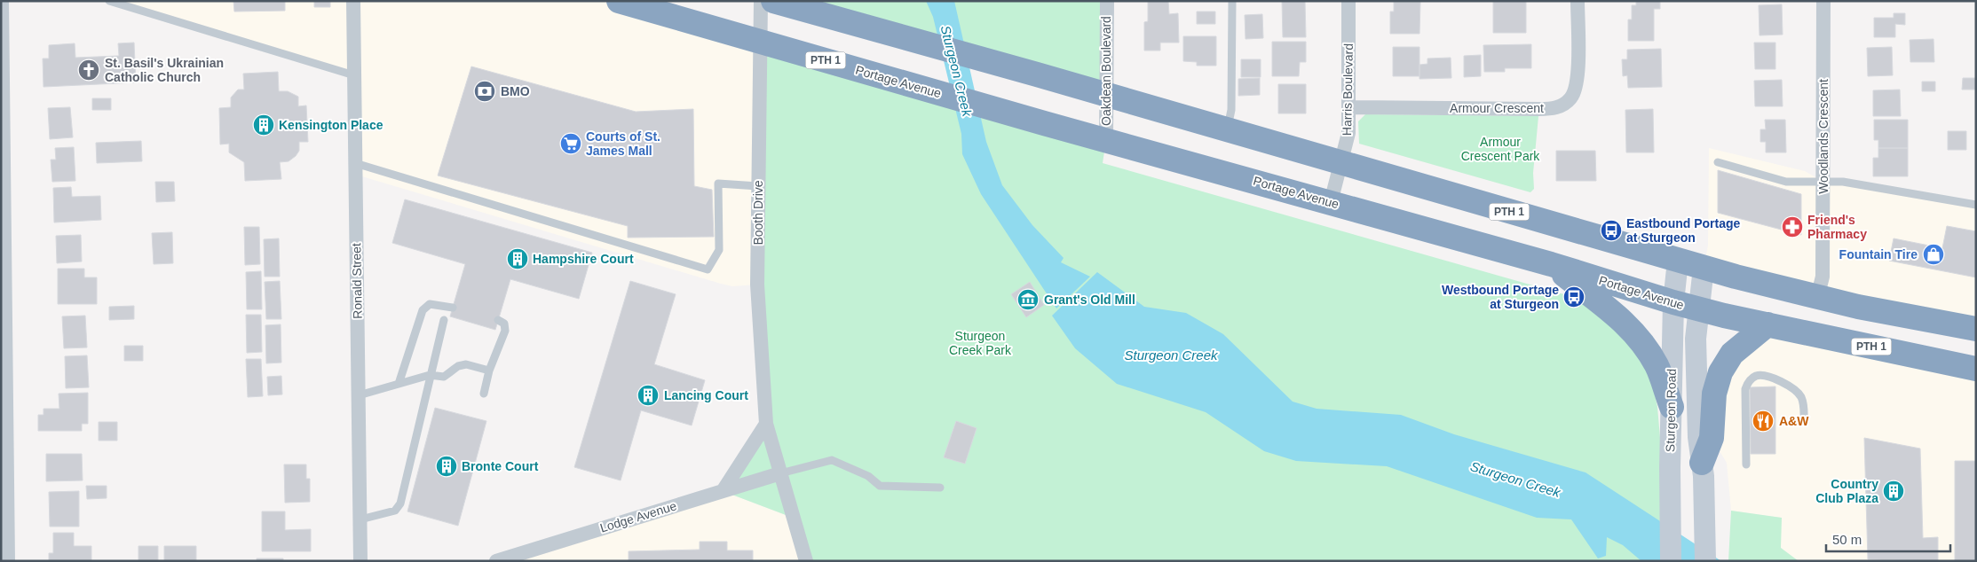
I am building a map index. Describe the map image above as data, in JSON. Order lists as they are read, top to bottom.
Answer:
{
  "streets": {
    "highway": ["PTH 1", "Portage Avenue"],
    "main road": ["Sturgeon Road"],
    "street": [
      "Oakdean Boulevard",
      "Harris Boulevard",
      "Armour Crescent",
      "Woodlands Crescent",
      "Booth Drive",
      "Ronald Street",
      "Lodge Avenue"
    ]
  },
  "crossings": [
    ["PTH 1", "Oakdean Boulevard"],
    ["PTH 1", "Harris Boulevard"],
    ["PTH 1", "Woodlands Crescent"],
    ["PTH 1", "Sturgeon Road"],
    ["Oakdean Boulevard", "Portage Avenue"],
    ["Portage Avenue", "Harris Boulevard"],
    ["Portage Avenue", "Booth Drive"],
    ["Portage Avenue", "Sturgeon Road"],
    ["Harris Boulevard", "Armour Crescent"],
    ["Booth Drive", "Lodge Avenue"]
  ],
  "water": ["Sturgeon Creek"],
  "parks": ["Armour Crescent Park", "Sturgeon Creek Park"],
  "places": {
    "church": ["St. Basil's Ukrainian Catholic Church"],
    "bank": ["BMO"],
    "building": [
      "Kensington Place",
      "Hampshire Court",
      "Lancing Court",
      "Bronte Court",
      "Country Club Plaza"
    ],
    "supermarket": ["Courts of St. James Mall"],
    "pharmacy": ["Friend's Pharmacy"],
    "bus stop": ["Eastbound Portage at Sturgeon", "Westbound Portage at Sturgeon"],
    "shop": ["Fountain Tire"],
    "museum": ["Grant's Old Mill"],
    "restaurant": ["A&W"]
  },
  "scale_bar": "50 m"
}
